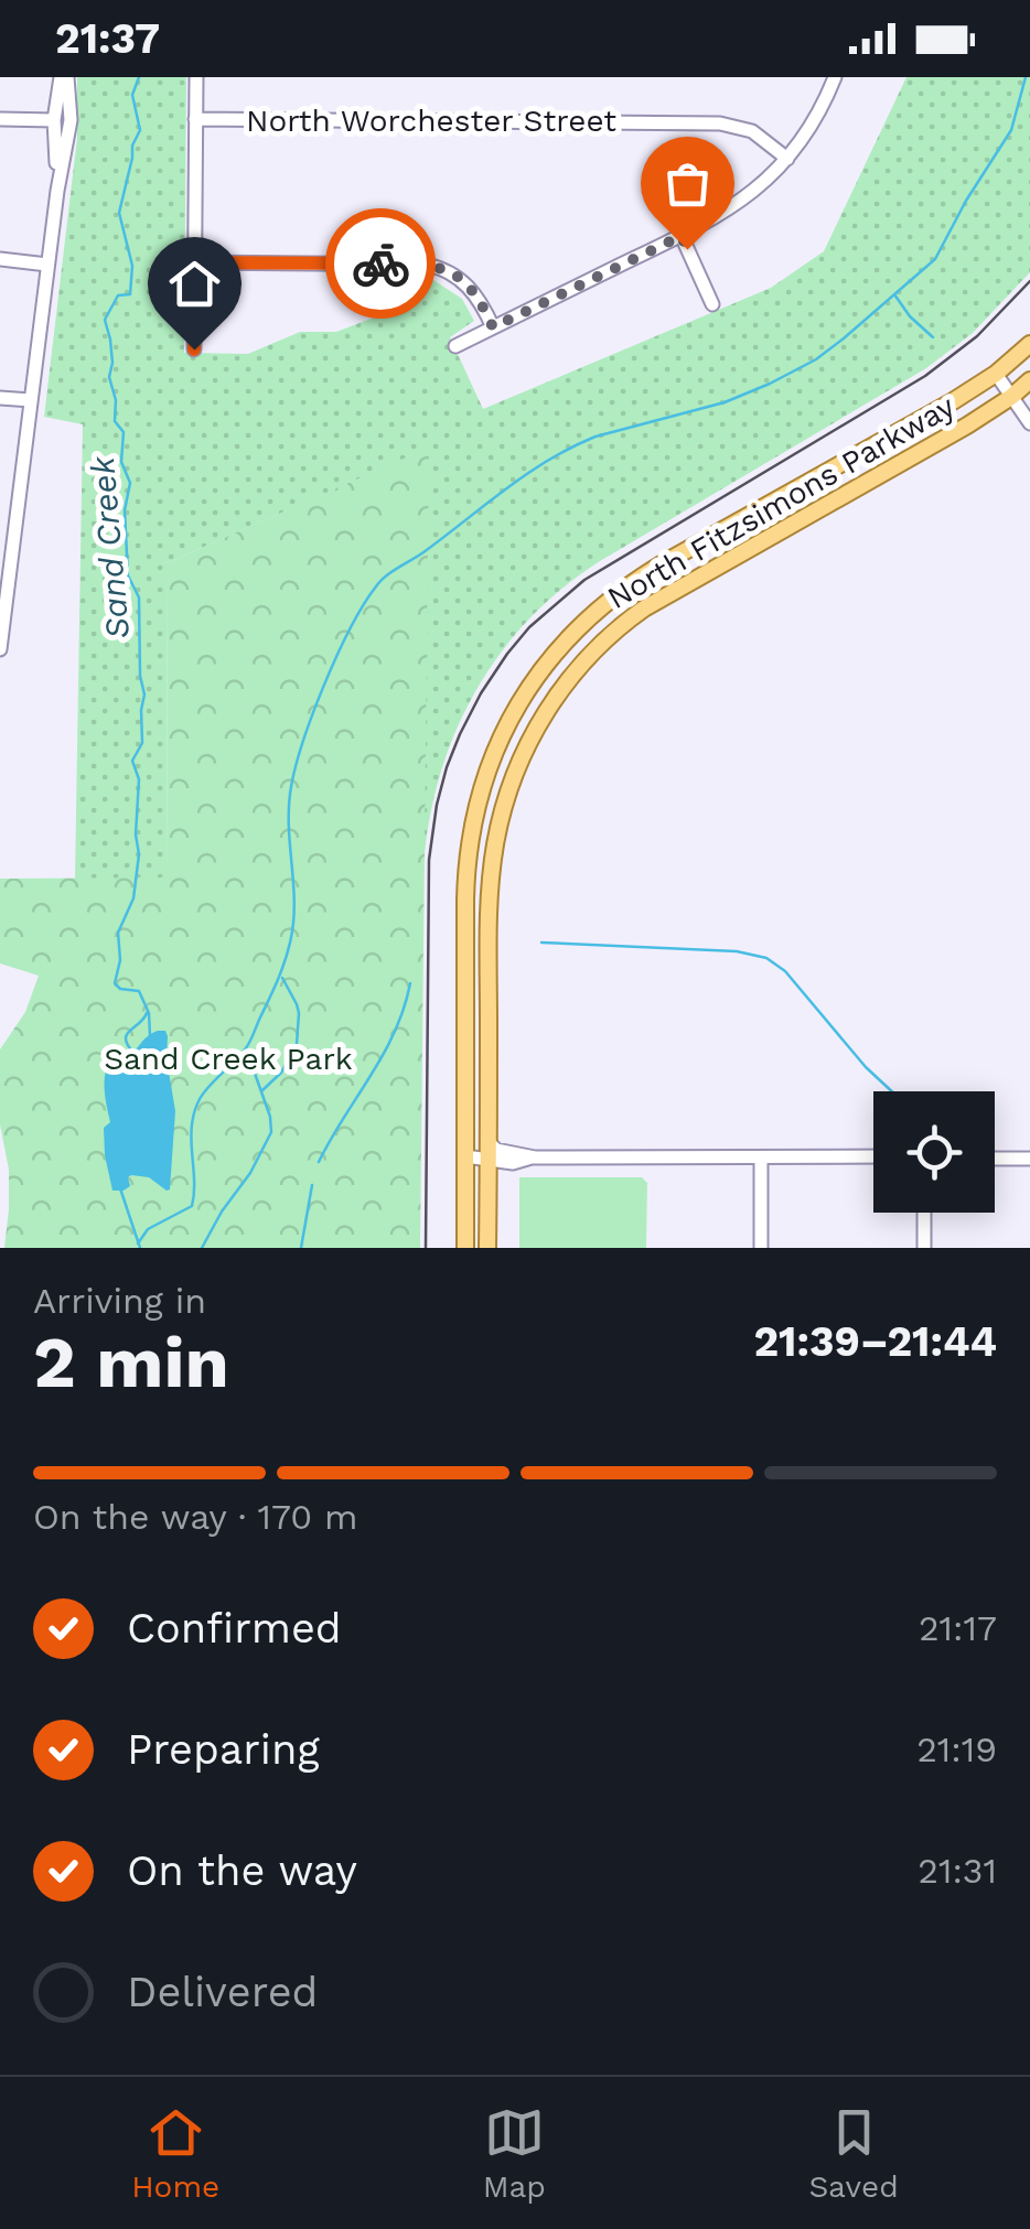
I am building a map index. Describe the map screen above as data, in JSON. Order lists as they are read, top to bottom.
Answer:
{
  "streets": {
    "main road": ["North Fitzsimons Parkway"],
    "street": ["North Worchester Street"]
  },
  "water": ["Sand Creek"],
  "parks": ["Sand Creek Park"],
  "page": {
    "status": "21:37",
    "heading": ["2 min", "Arriving in", "21:39–21:44"],
    "bar": "On the way · 170 m",
    "list": [
      ["Confirmed", "21:17"],
      ["Preparing", "21:19"],
      ["On the way", "21:31"],
      "Delivered"
    ],
    "tabs": ["Home", "Map", "Saved"]
  }
}
